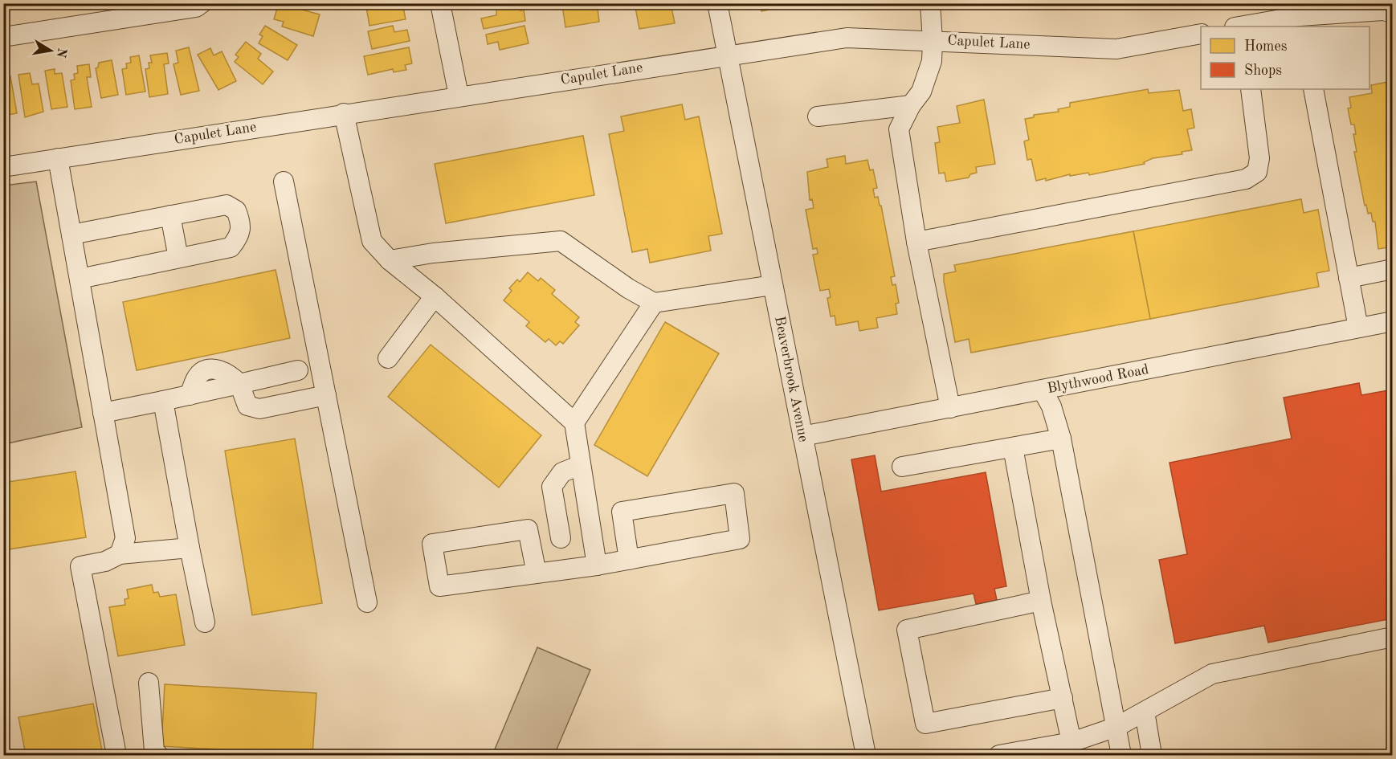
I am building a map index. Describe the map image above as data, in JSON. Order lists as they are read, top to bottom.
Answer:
{
  "streets": {
    "street": ["Capulet Lane", "Beaverbrook Avenue", "Blythwood Road"]
  },
  "crossings": [
    ["Capulet Lane", "Beaverbrook Avenue"],
    ["Beaverbrook Avenue", "Blythwood Road"]
  ],
  "legend": ["Homes", "Shops"],
  "north": "right"
}
